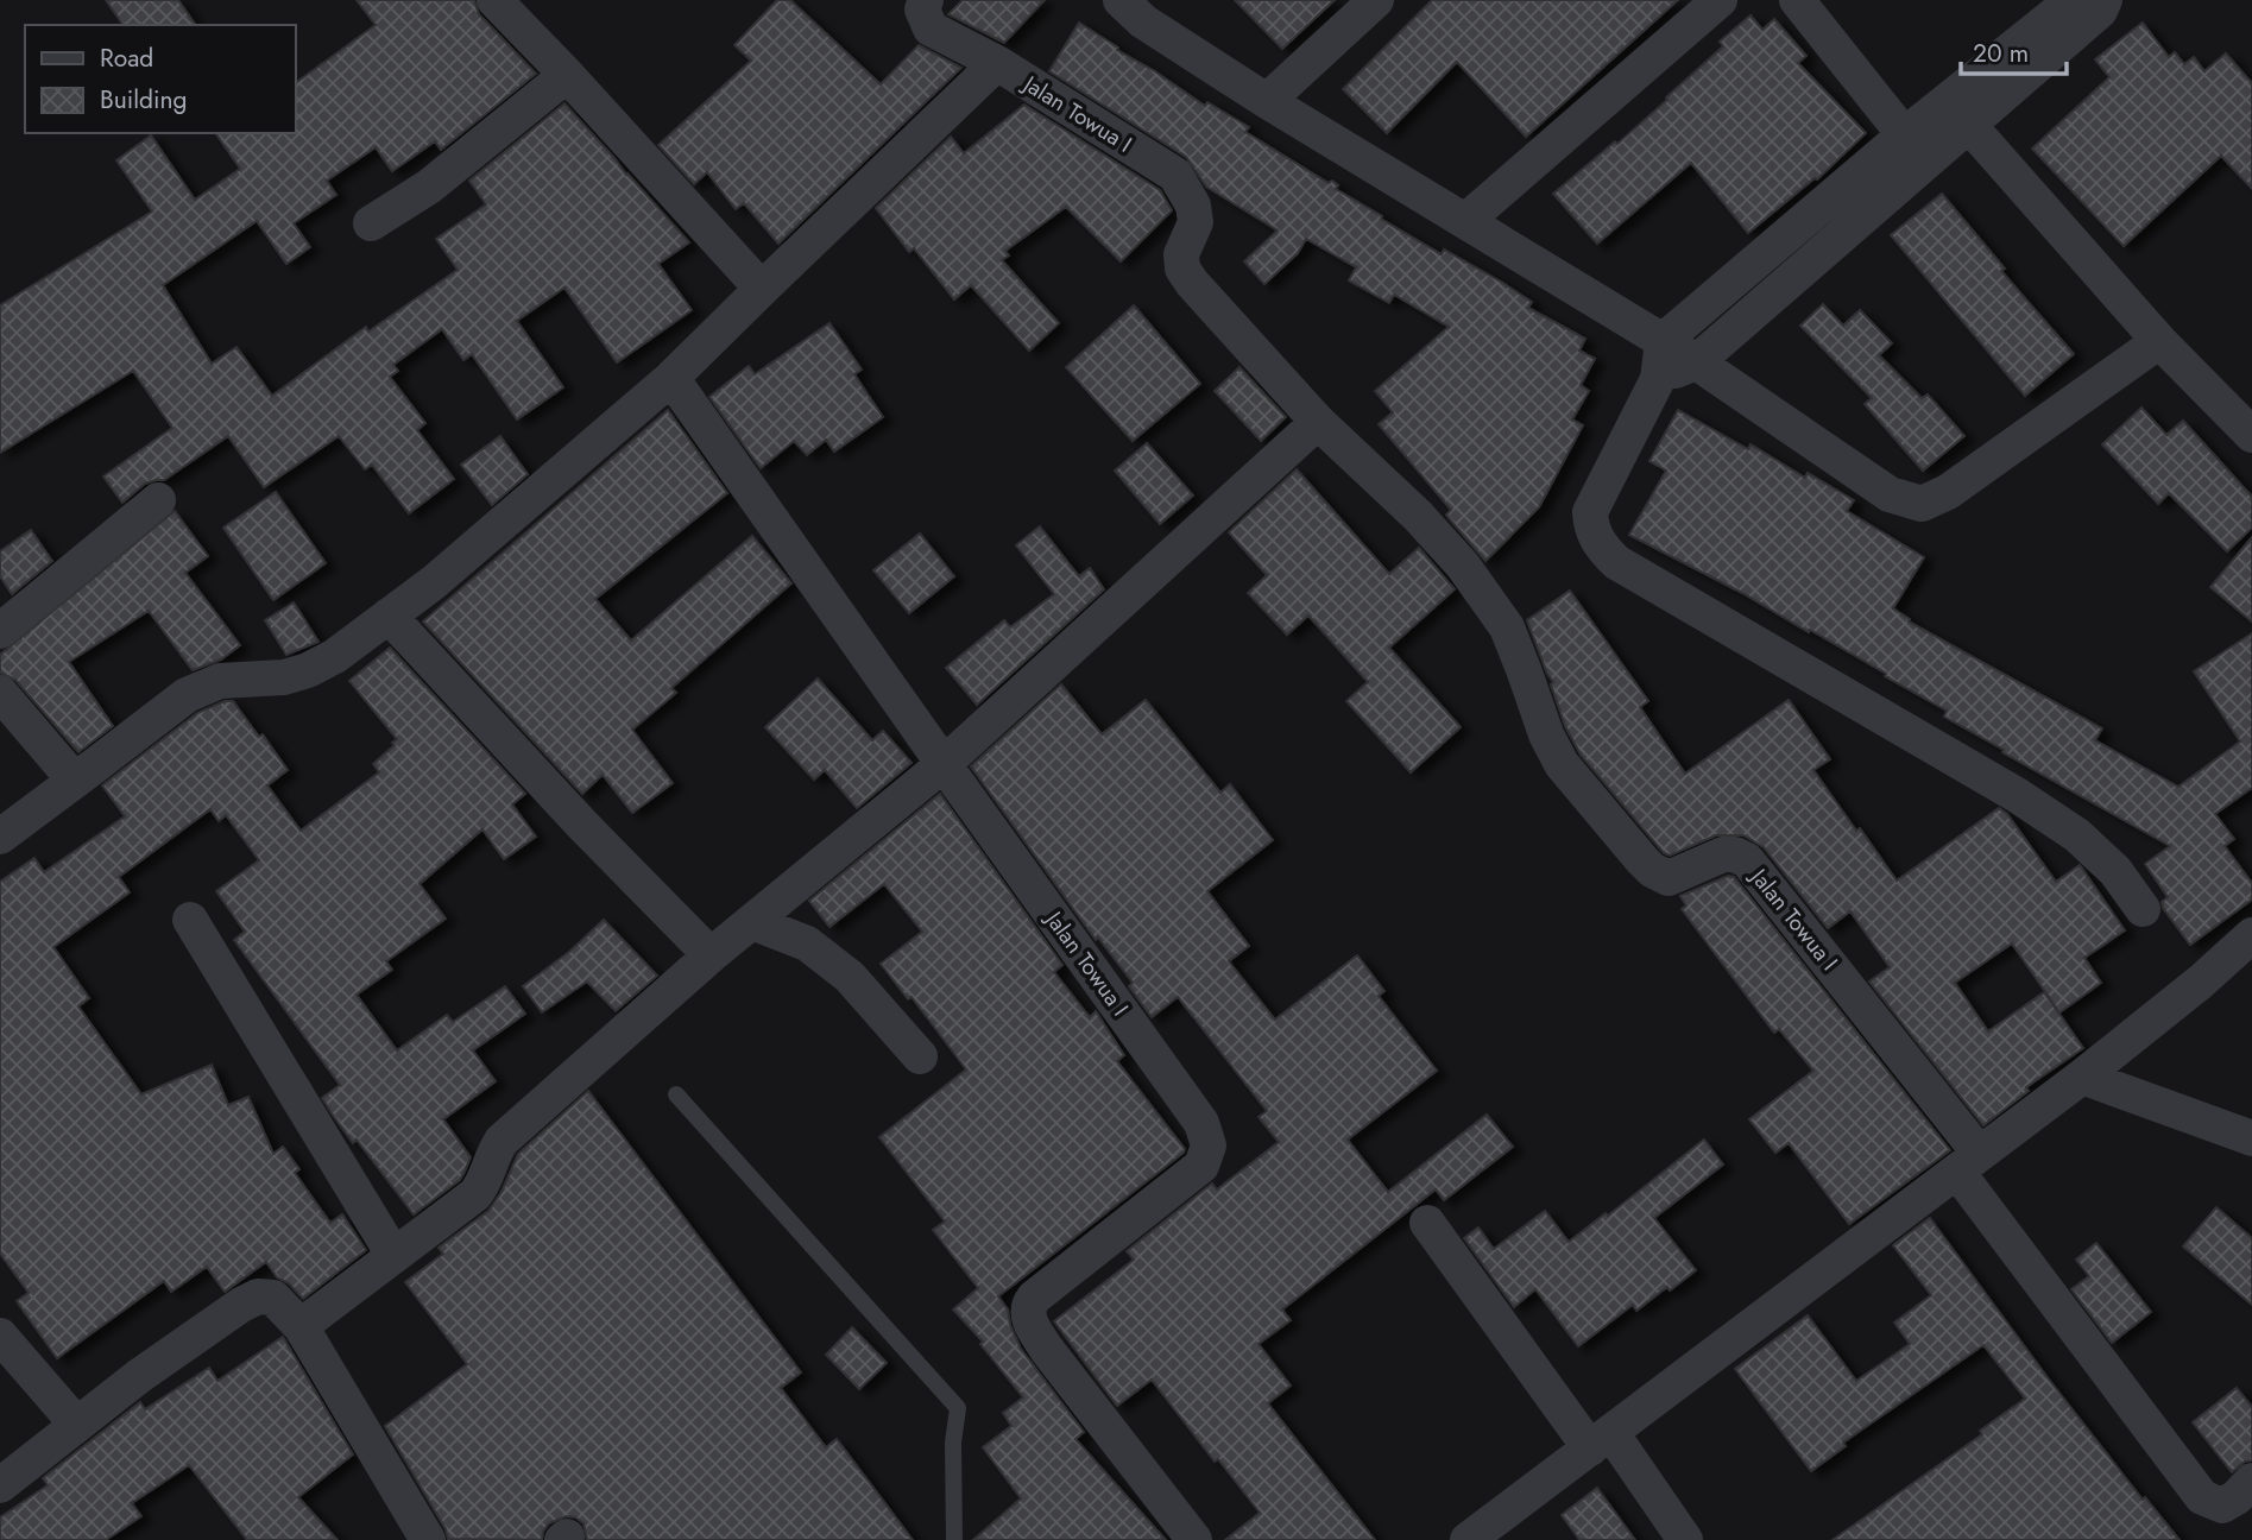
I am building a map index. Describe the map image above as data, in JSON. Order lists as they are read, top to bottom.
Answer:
{
  "streets": {
    "street": ["Jalan Towua I"]
  },
  "legend": ["Road", "Building"],
  "scale_bar": "20 m"
}
